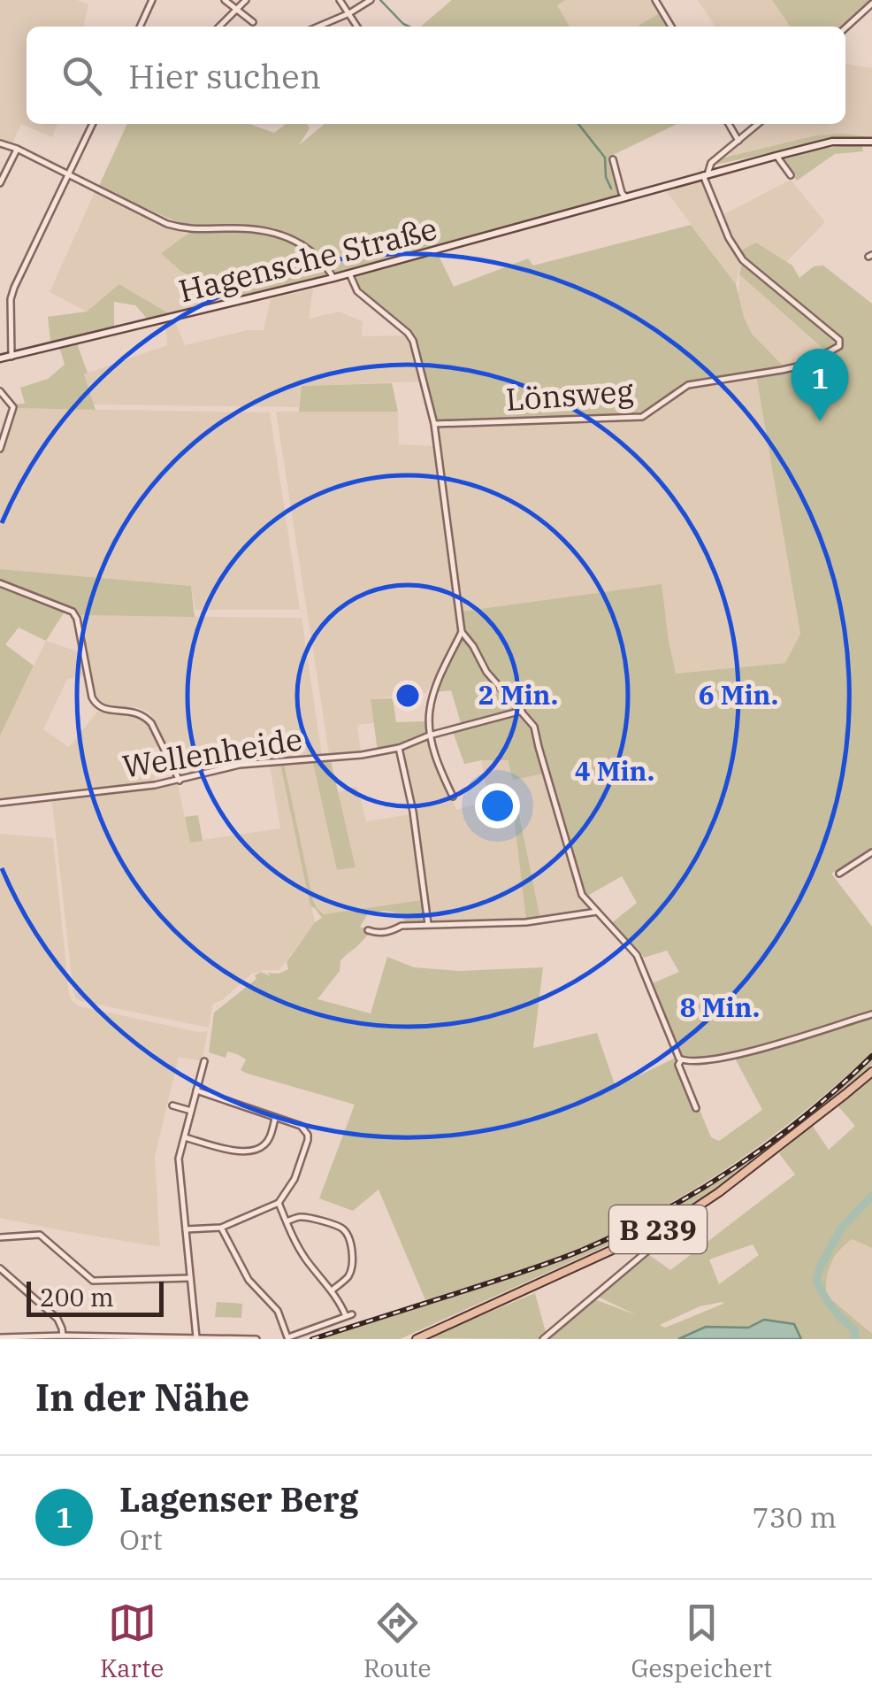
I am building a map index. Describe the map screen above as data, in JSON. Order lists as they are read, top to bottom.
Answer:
{
  "streets": {
    "main road": ["B 239"],
    "street": ["Hagensche Straße", "Lönsweg", "Wellenheide"]
  },
  "crossings": [
    ["Hagensche Straße", "Lönsweg"]
  ],
  "scale_bar": "200 m",
  "page": {
    "search": "Hier suchen",
    "pins": "1",
    "scale": "200 m",
    "heading": "In der Nähe",
    "list": [
      {
        "mark": "1",
        "name": "Lagenser Berg",
        "note": "Ort",
        "value": "730 m"
      }
    ],
    "nav": ["Karte", "Route", "Gespeichert"]
  },
  "rings": [
    "2 Min.",
    "6 Min.",
    "4 Min.",
    "8 Min."
  ]
}
